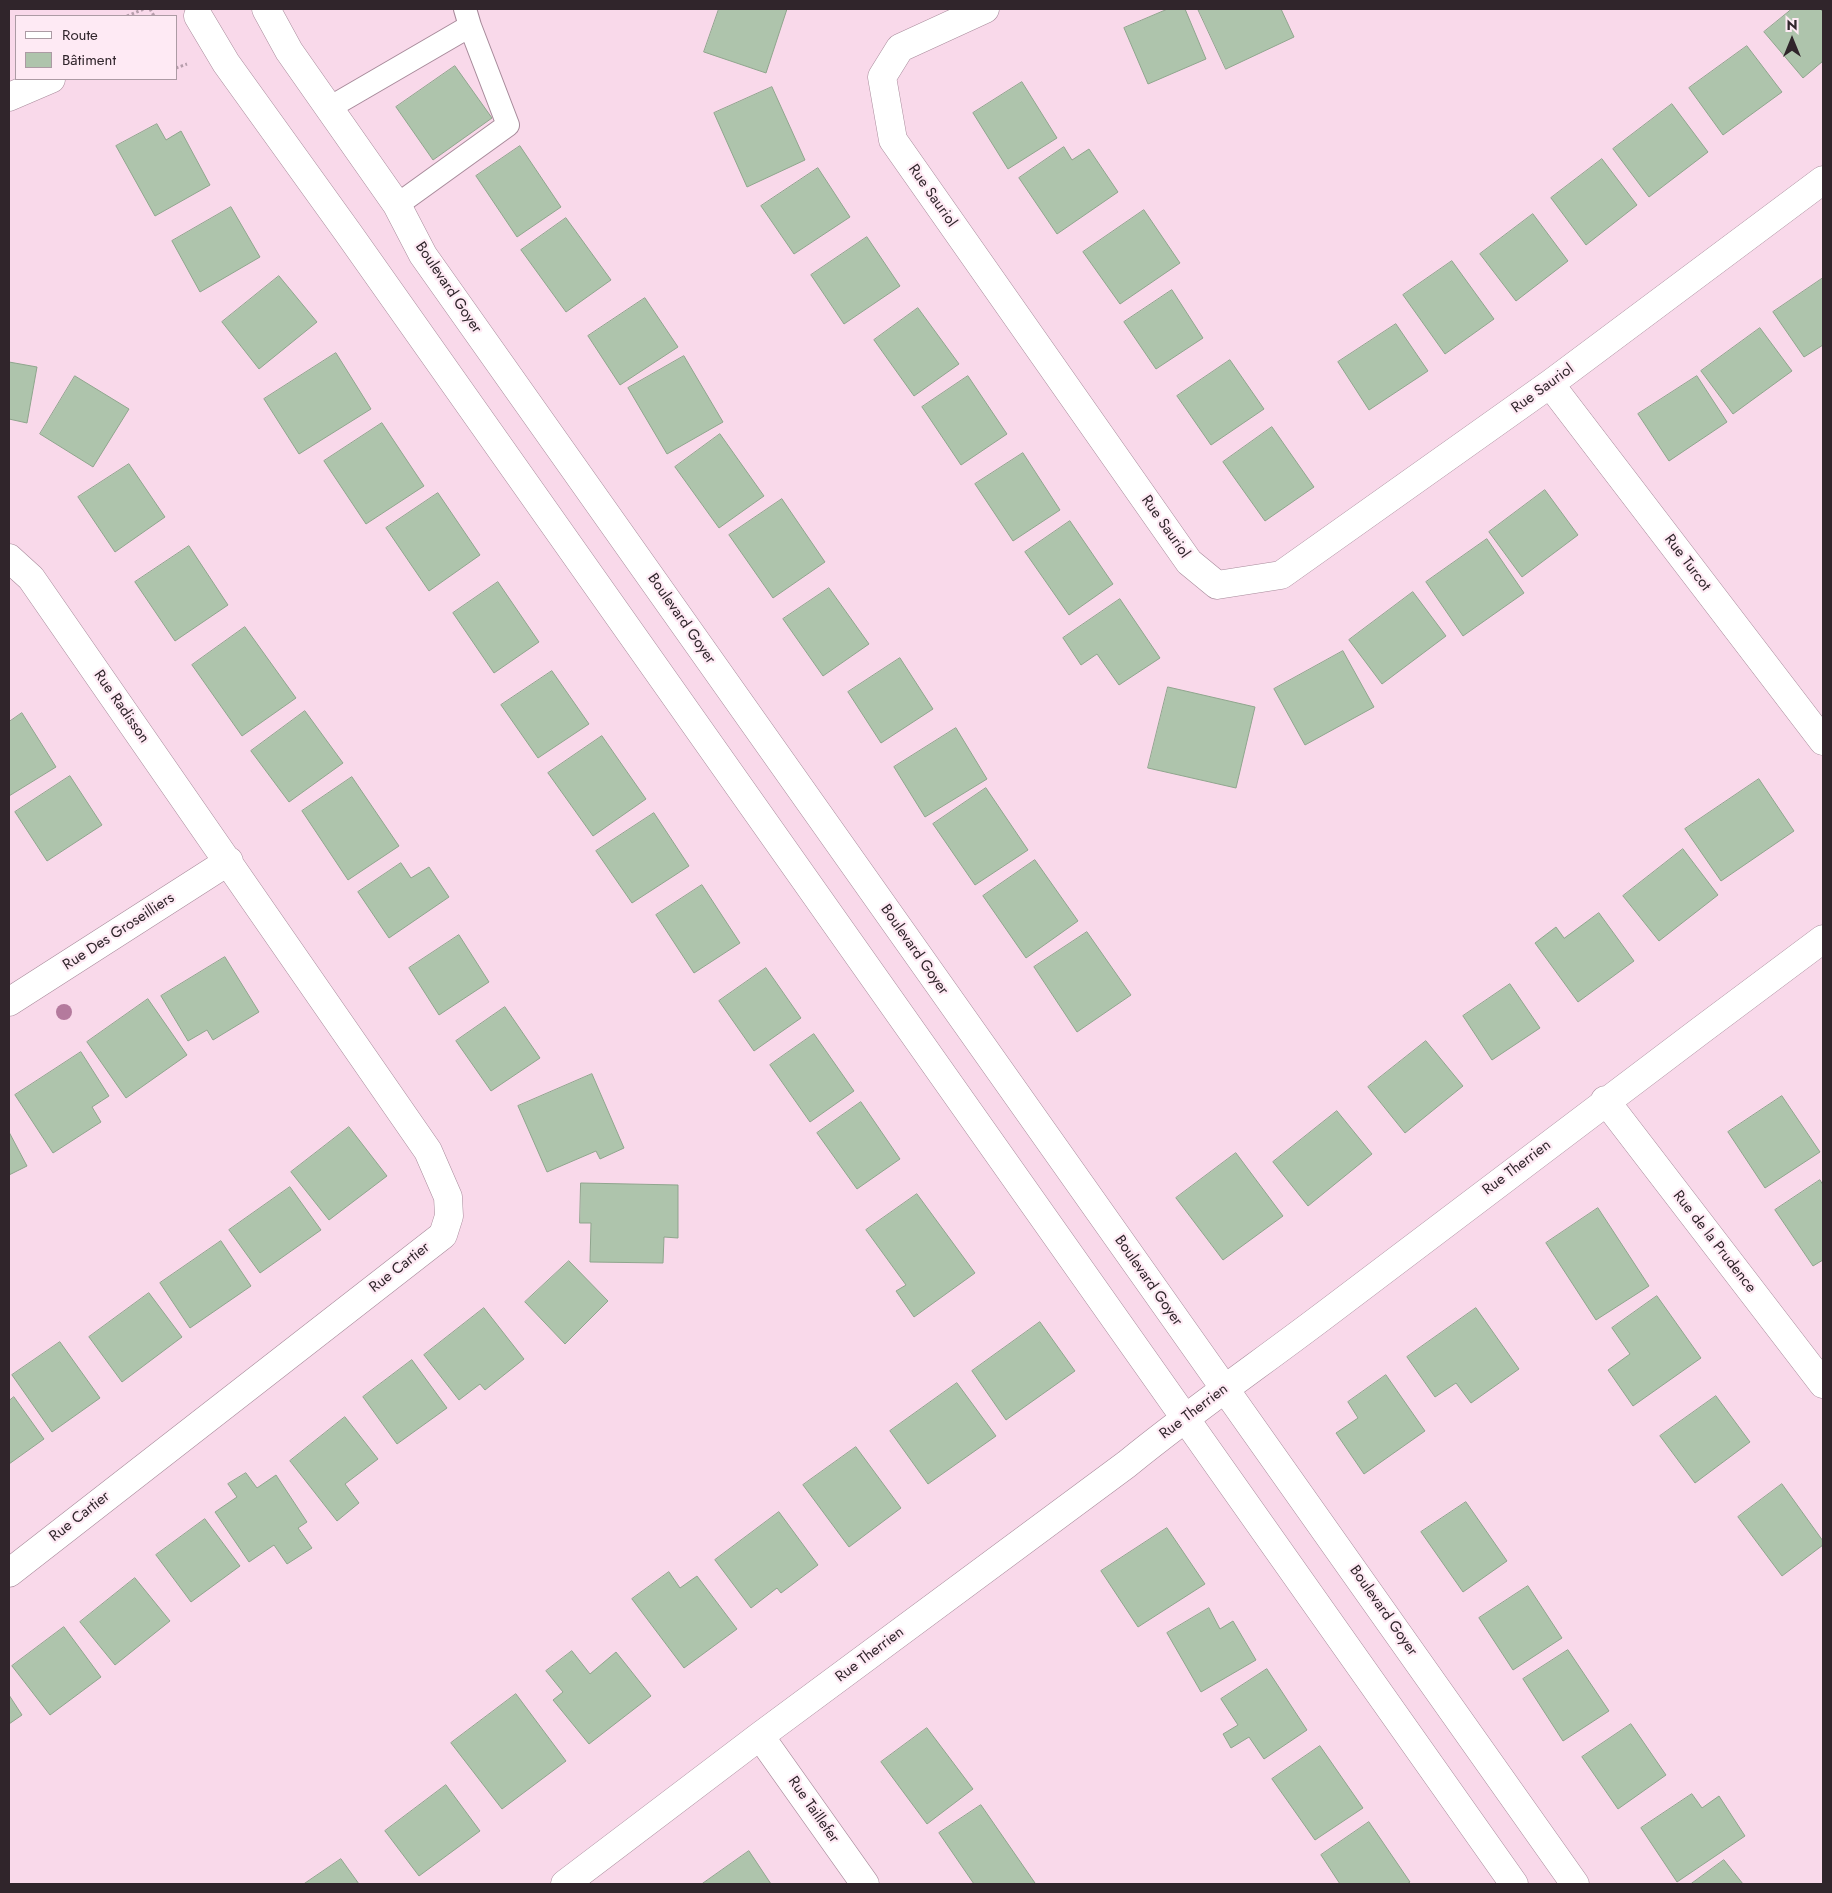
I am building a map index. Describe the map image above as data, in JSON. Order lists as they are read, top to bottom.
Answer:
{
  "streets": {
    "street": [
      "Rue Sauriol",
      "Boulevard Goyer",
      "Rue Turcot",
      "Rue Radisson",
      "Rue Des Groseilliers",
      "Rue Therrien",
      "Rue de la Prudence",
      "Rue Cartier",
      "Rue Taillefer"
    ]
  },
  "crossings": [
    ["Rue Sauriol", "Rue Turcot"],
    ["Boulevard Goyer", "Rue Therrien"],
    ["Rue Radisson", "Rue Des Groseilliers"],
    ["Rue Radisson", "Rue Cartier"],
    ["Rue Des Groseilliers", "Rue Cartier"],
    ["Rue Therrien", "Rue de la Prudence"],
    ["Rue Therrien", "Rue Taillefer"]
  ],
  "legend": ["Route", "Bâtiment"],
  "north": "top"
}
